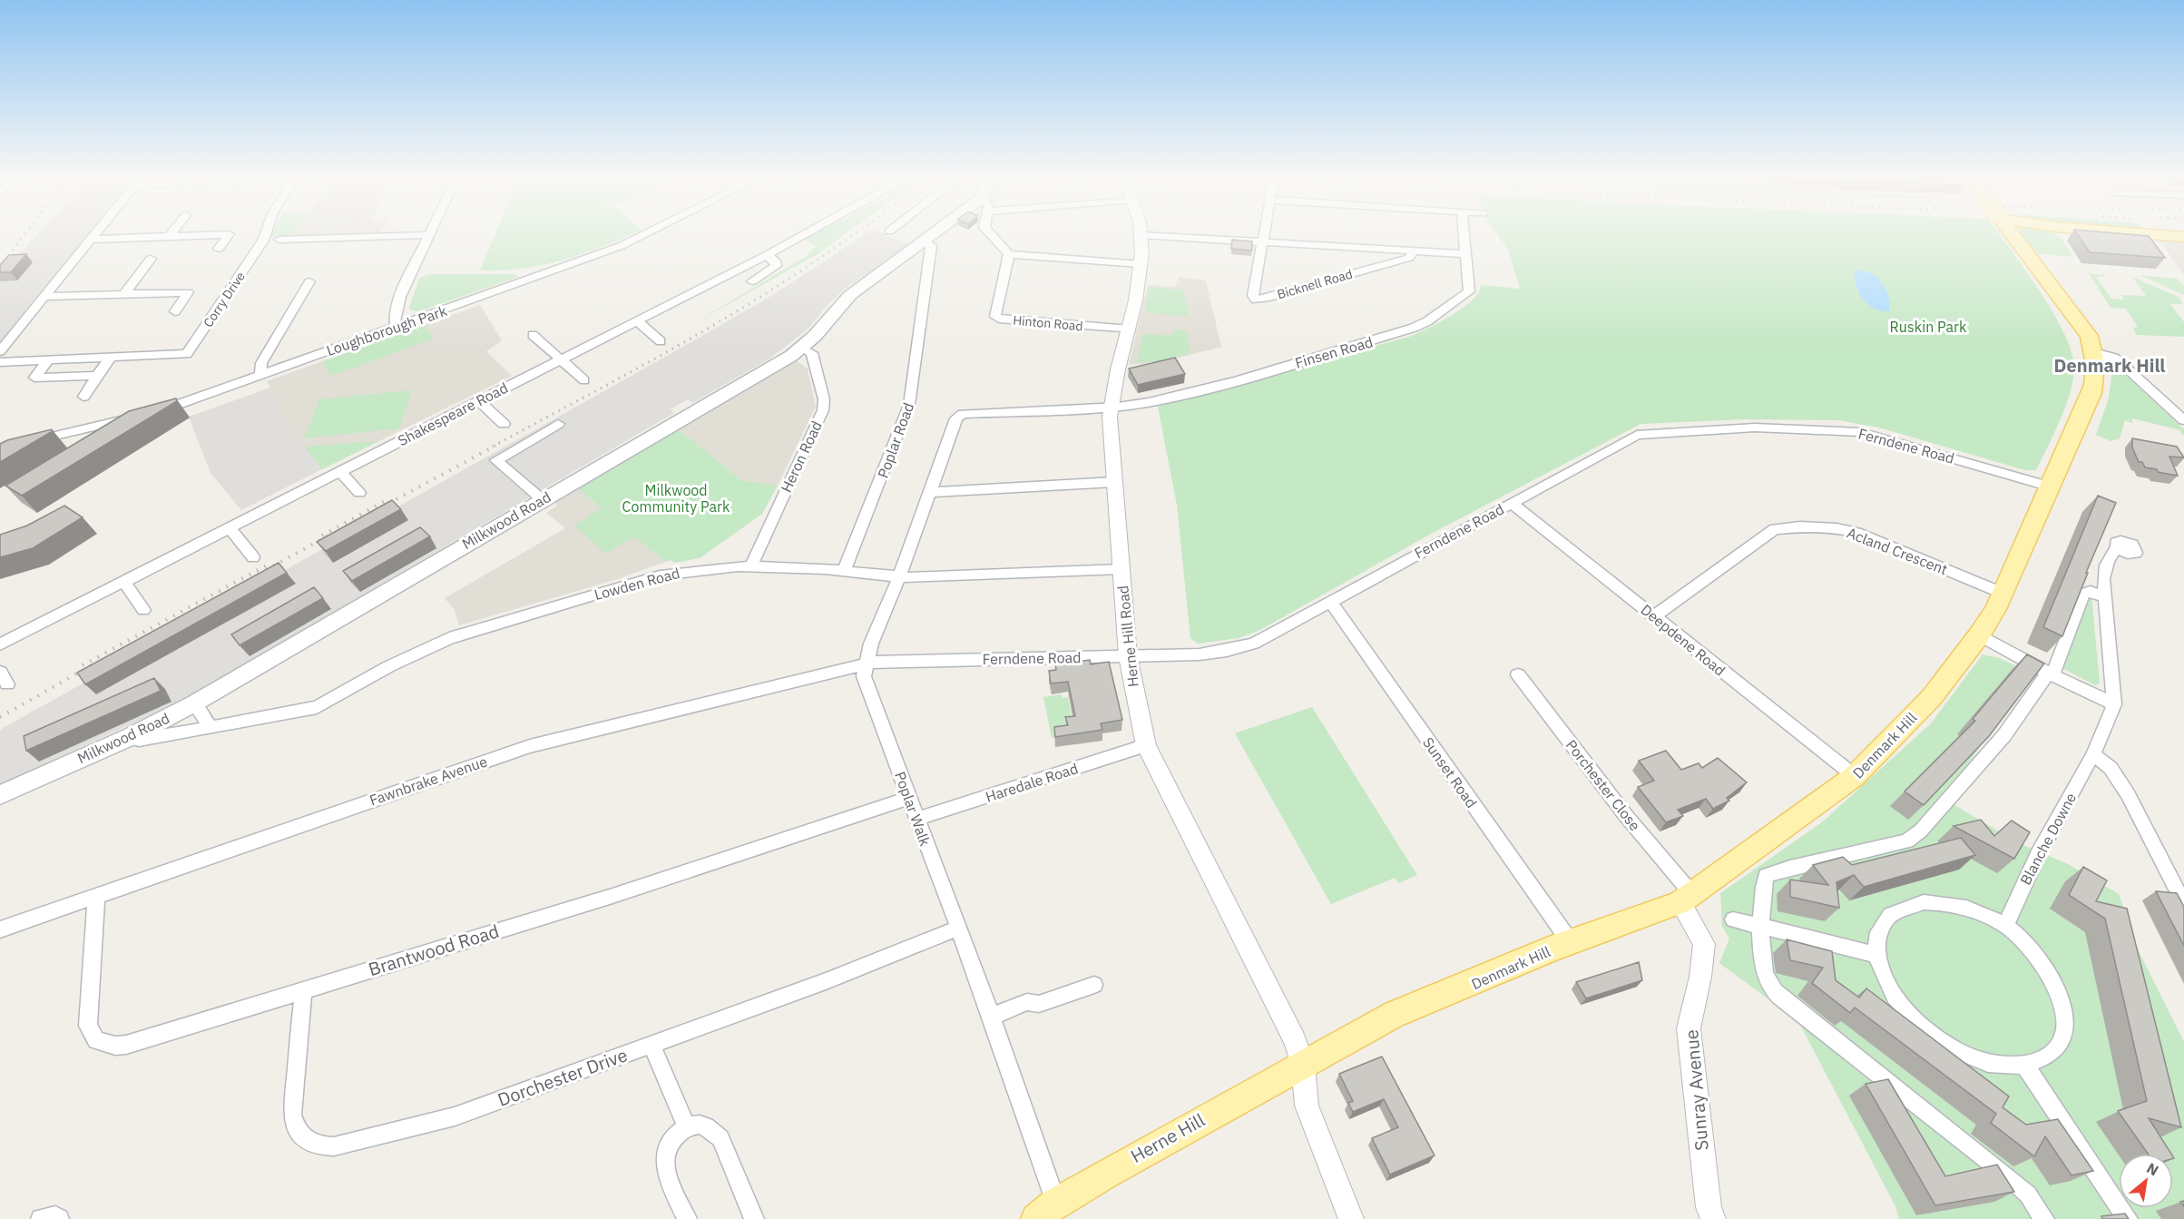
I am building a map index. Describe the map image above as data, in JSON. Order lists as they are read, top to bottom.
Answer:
{
  "streets": {
    "main road": ["Milkwood Road", "Denmark Hill", "Herne Hill"],
    "street": [
      "Bicknell Road",
      "Corry Drive",
      "Hinton Road",
      "Loughborough Park",
      "Finsen Road",
      "Shakespeare Road",
      "Poplar Road",
      "Ferndene Road",
      "Heron Road",
      "Acland Crescent",
      "Lowden Road",
      "Herne Hill Road",
      "Deepdene Road",
      "Sunset Road",
      "Fawnbrake Avenue",
      "Haredale Road",
      "Porchester Close",
      "Poplar Walk",
      "Blanche Downe",
      "Brantwood Road",
      "Dorchester Drive",
      "Sunray Avenue"
    ]
  },
  "crossings": [
    ["Hinton Road", "Herne Hill Road"],
    ["Finsen Road", "Herne Hill Road"],
    ["Finsen Road", "Poplar Walk"],
    ["Poplar Road", "Milkwood Road"],
    ["Poplar Road", "Lowden Road"],
    ["Ferndene Road", "Herne Hill Road"],
    ["Ferndene Road", "Deepdene Road"],
    ["Ferndene Road", "Denmark Hill"],
    ["Ferndene Road", "Sunset Road"],
    ["Ferndene Road", "Fawnbrake Avenue"],
    ["Ferndene Road", "Poplar Walk"],
    ["Heron Road", "Milkwood Road"],
    ["Heron Road", "Lowden Road"],
    ["Milkwood Road", "Lowden Road"],
    ["Acland Crescent", "Deepdene Road"],
    ["Acland Crescent", "Denmark Hill"],
    ["Lowden Road", "Herne Hill Road"],
    ["Lowden Road", "Poplar Walk"],
    ["Herne Hill Road", "Denmark Hill"],
    ["Herne Hill Road", "Haredale Road"],
    ["Herne Hill Road", "Poplar Walk"],
    ["Herne Hill Road", "Herne Hill"],
    ["Deepdene Road", "Denmark Hill"],
    ["Denmark Hill", "Sunset Road"],
    ["Denmark Hill", "Porchester Close"],
    ["Denmark Hill", "Sunray Avenue"],
    ["Denmark Hill", "Herne Hill"],
    ["Fawnbrake Avenue", "Poplar Walk"],
    ["Fawnbrake Avenue", "Brantwood Road"],
    ["Haredale Road", "Poplar Walk"],
    ["Porchester Close", "Sunray Avenue"],
    ["Poplar Walk", "Brantwood Road"],
    ["Poplar Walk", "Dorchester Drive"],
    ["Poplar Walk", "Herne Hill"],
    ["Brantwood Road", "Dorchester Drive"]
  ],
  "districts": ["Denmark Hill"],
  "parks": ["Ruskin Park", "Milkwood Community Park"],
  "north": "top right"
}
